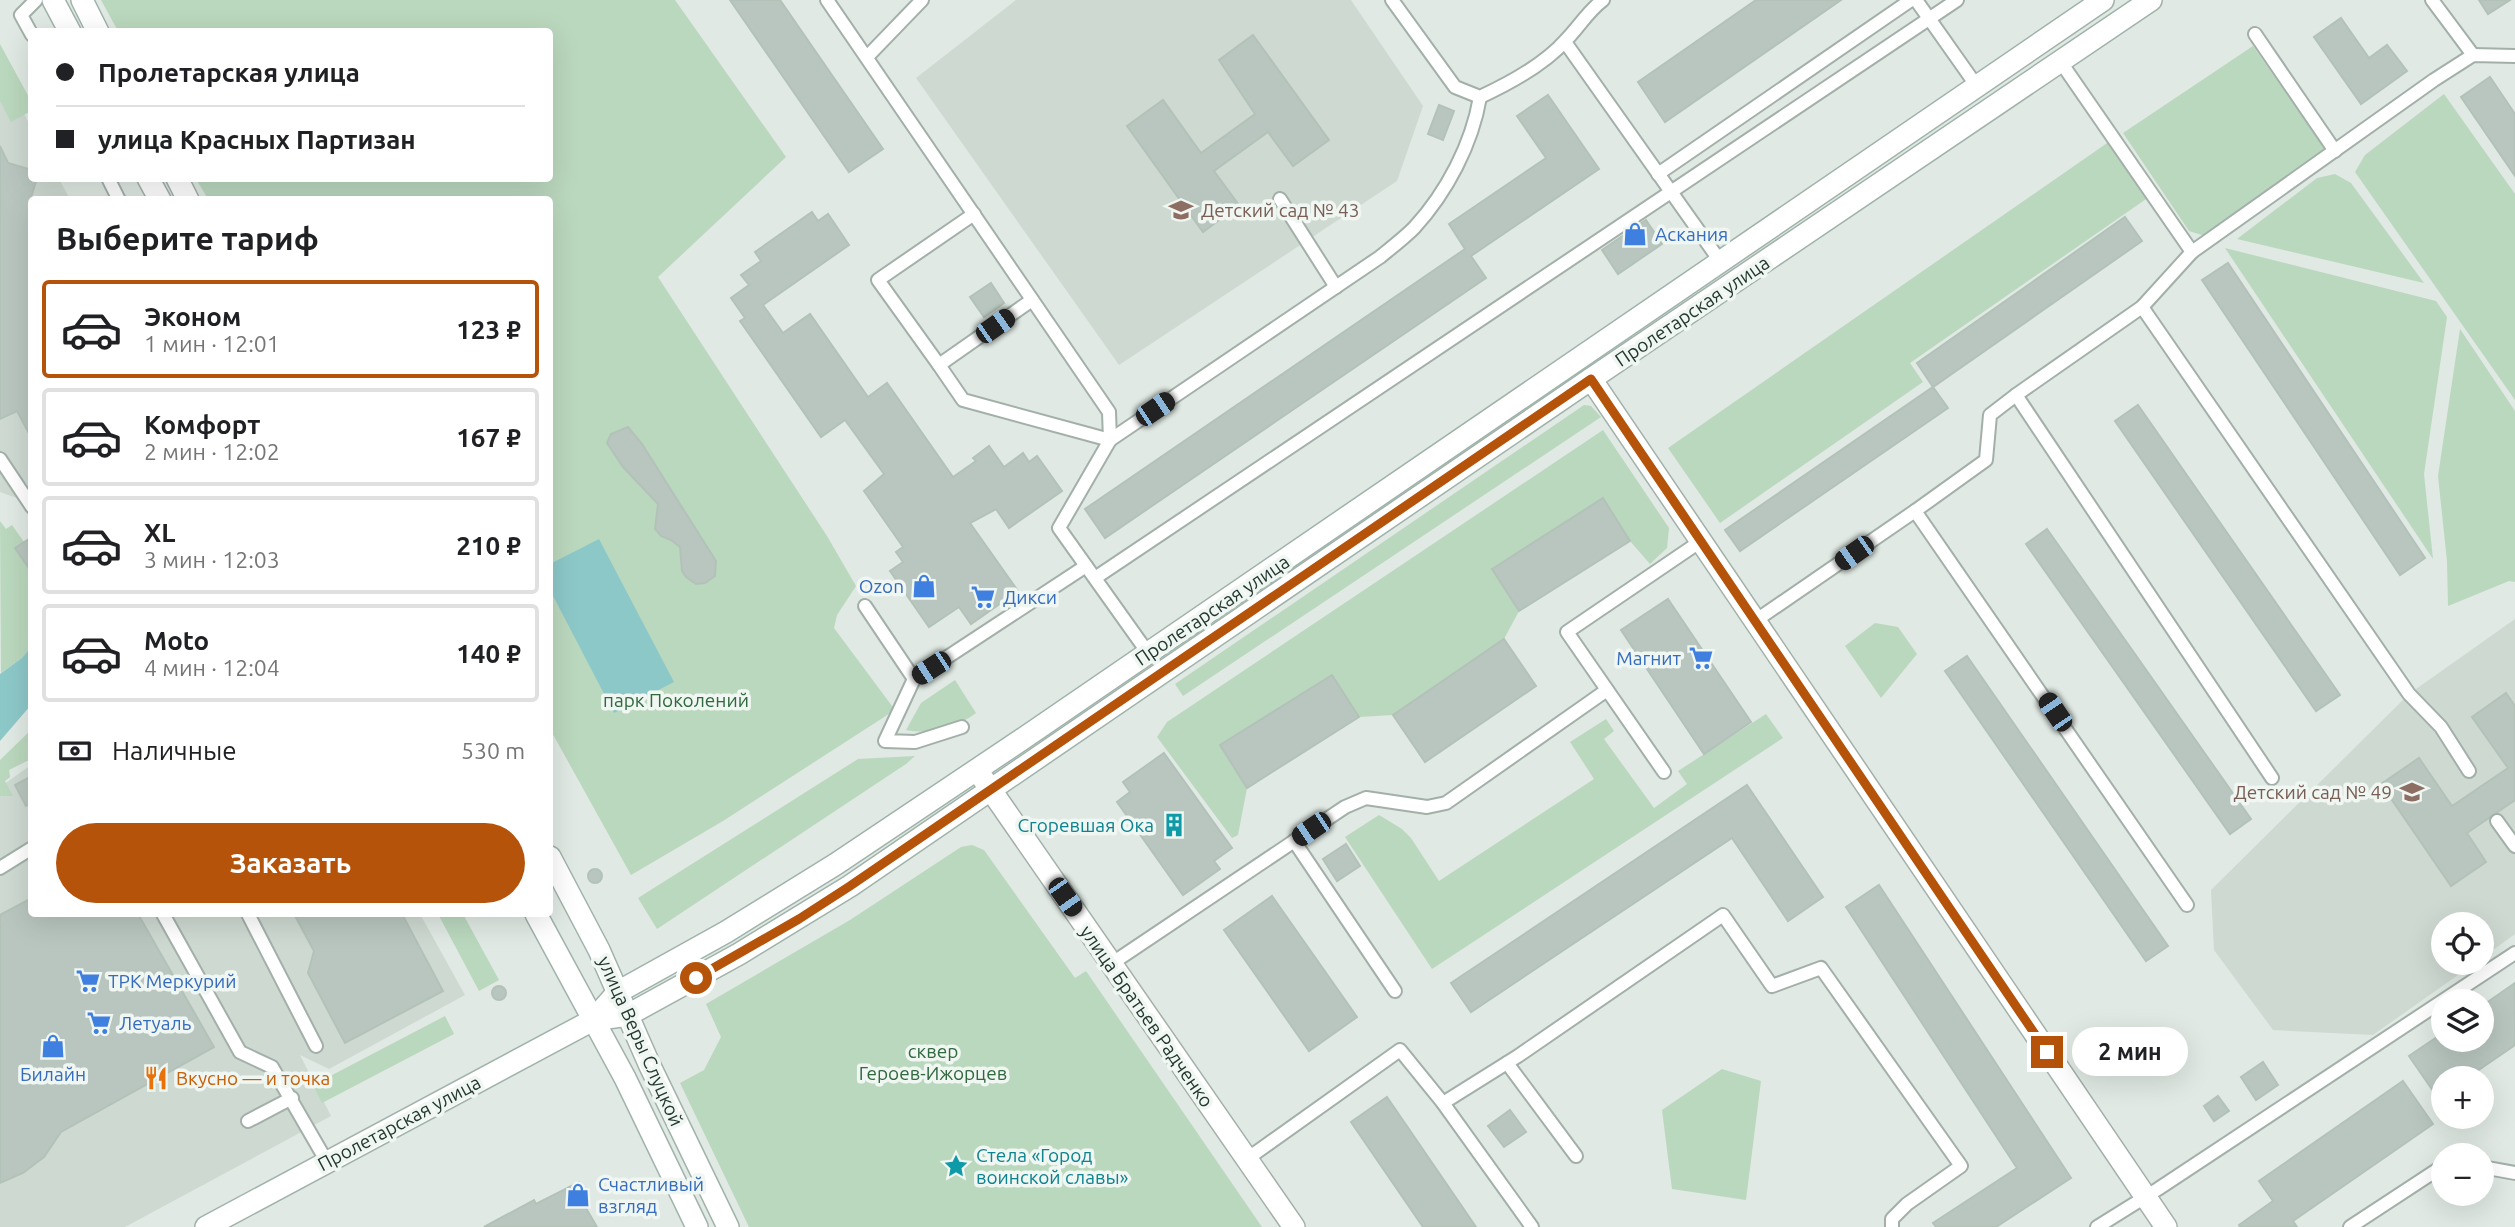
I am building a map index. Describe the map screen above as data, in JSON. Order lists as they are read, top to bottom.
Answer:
{
  "streets": {
    "main road": ["Пролетарская улица", "улица Братьев Радченко", "улица Веры Слуцкой"]
  },
  "crossings": [
    ["Пролетарская улица", "улица Братьев Радченко"],
    ["Пролетарская улица", "улица Веры Слуцкой"]
  ],
  "parks": ["парк Поколений", "сквер Героев-Ижорцев"],
  "places": {
    "school or university": ["Детский сад № 43", "Детский сад № 49"],
    "shop": [
      "Аскания",
      "Ozon",
      "Билайн",
      "Счастливый взгляд"
    ],
    "supermarket": [
      "Дикси",
      "Магнит",
      "ТРК Меркурий",
      "Летуаль"
    ],
    "building": ["Сгоревшая Ока"],
    "restaurant": ["Вкусно — и точка"],
    "place": ["Стела «Город воинской славы»"]
  },
  "page": {
    "banner": ["Пролетарская улица", "улица Красных Партизан"],
    "heading": "Выберите тариф",
    "list": [
      {
        "name": "Эконом",
        "note": "1 мин · 12:01",
        "value": "123 ₽"
      },
      {
        "name": "Комфорт",
        "note": "2 мин · 12:02",
        "value": "167 ₽"
      },
      {
        "name": "XL",
        "note": "3 мин · 12:03",
        "value": "210 ₽"
      },
      {
        "name": "Moto",
        "note": "4 мин · 12:04",
        "value": "140 ₽"
      }
    ],
    "pay": ["Наличные", "530 m"],
    "buttons": "Заказать",
    "map_buttons": ["+", "−"],
    "bubble": "2 мин"
  }
}
